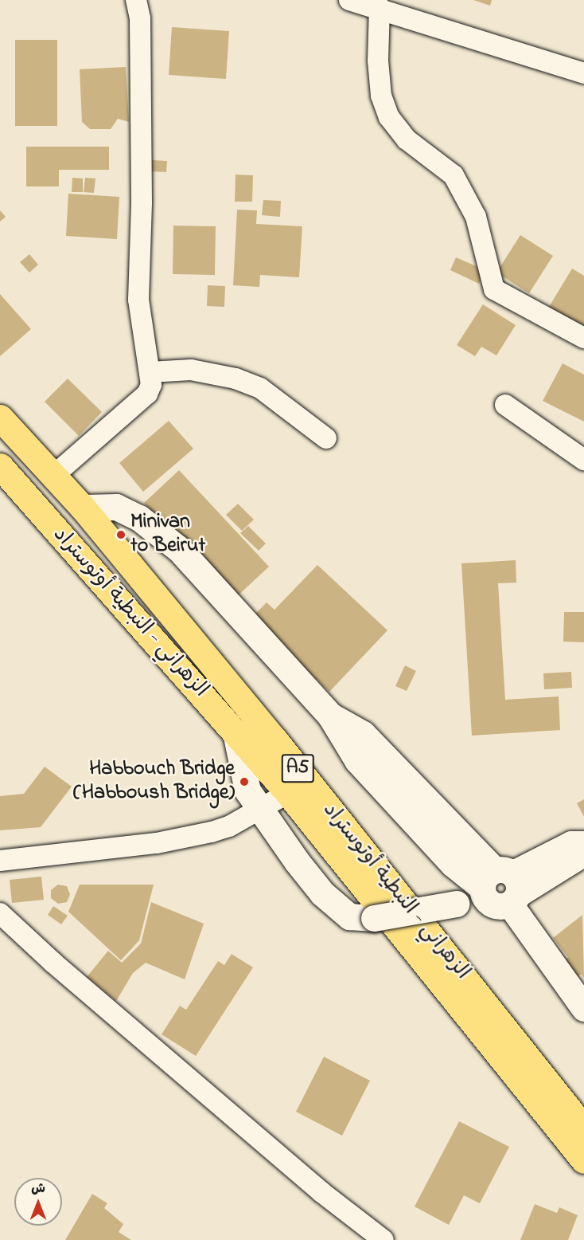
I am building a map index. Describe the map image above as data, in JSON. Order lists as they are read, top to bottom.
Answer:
{
  "streets": {
    "highway": ["الزهراني - النبطية أوتوستراد", "A5"]
  },
  "places": ["Minivan to Beirut", "Habbouch Bridge (Habboush Bridge)"],
  "north": "top"
}
